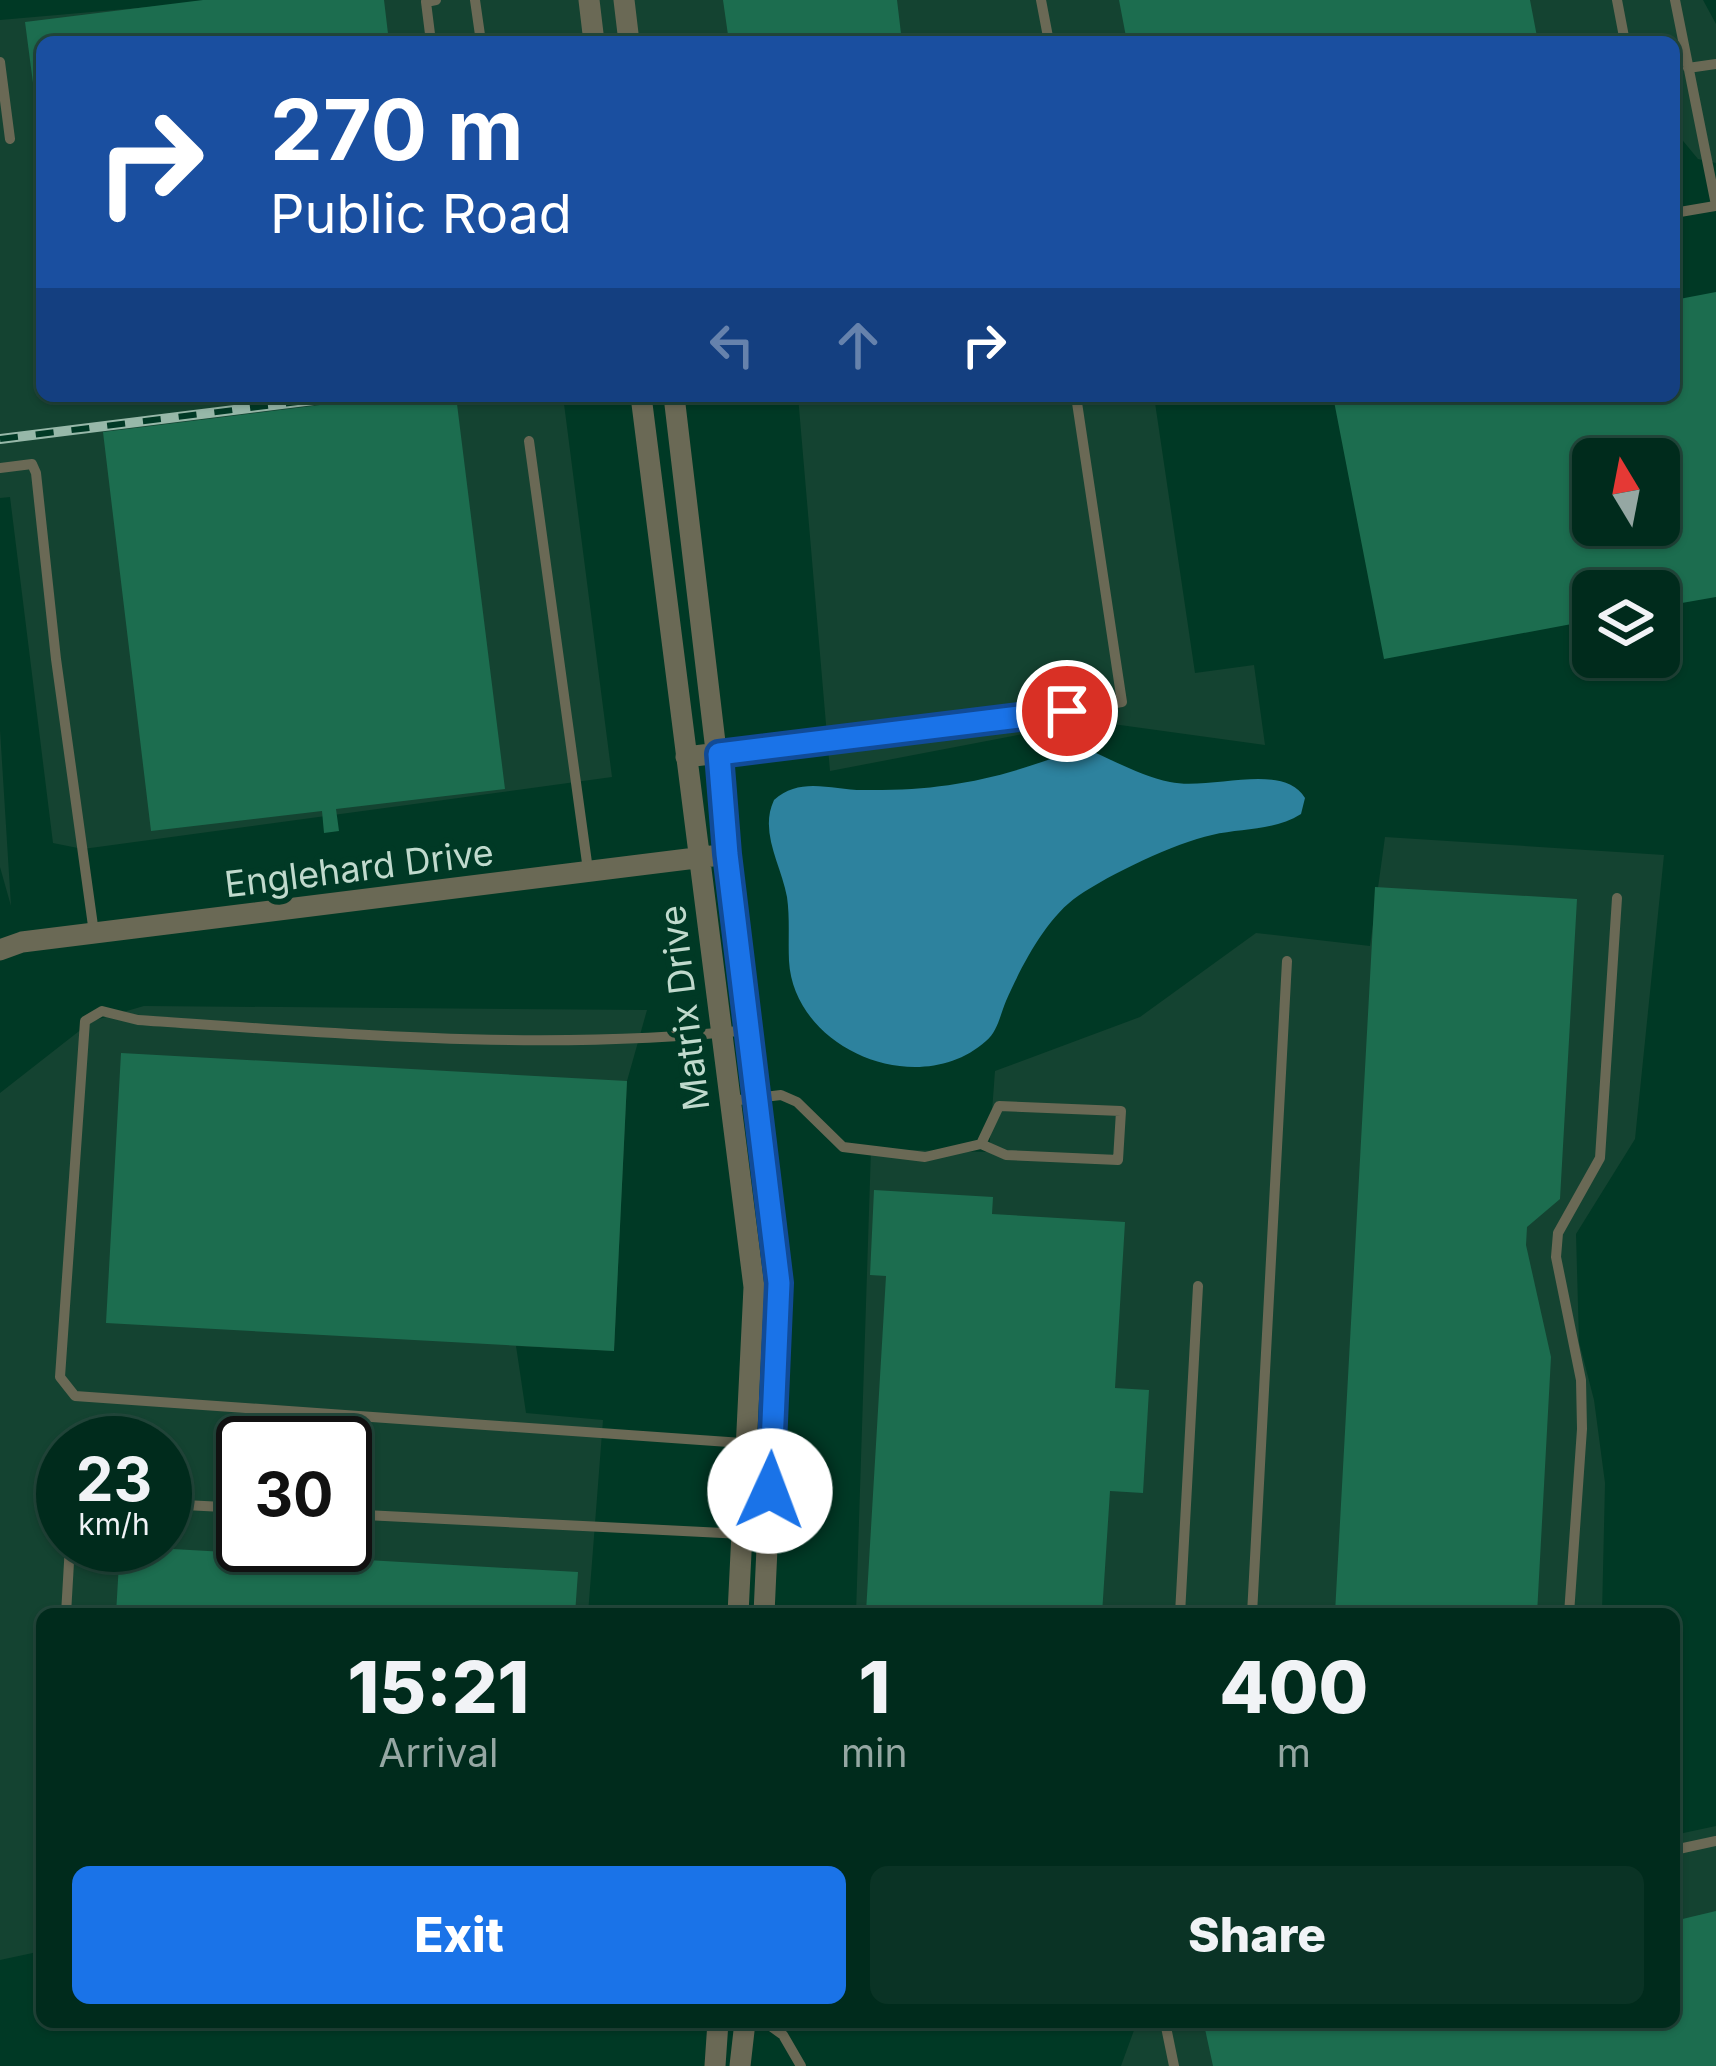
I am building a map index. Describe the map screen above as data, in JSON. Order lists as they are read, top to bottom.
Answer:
{
  "streets": {
    "street": ["Englehard Drive", "Matrix Drive"]
  },
  "crossings": [
    ["Englehard Drive", "Matrix Drive"]
  ],
  "north": "top",
  "page": {
    "turn": ["270 m", "Public Road"],
    "speed": "23 km/h",
    "limit": "30",
    "eta": [
      "15:21",
      "Arrival",
      "1",
      "min",
      "400",
      "m"
    ],
    "buttons": ["Exit", "Share"]
  }
}
